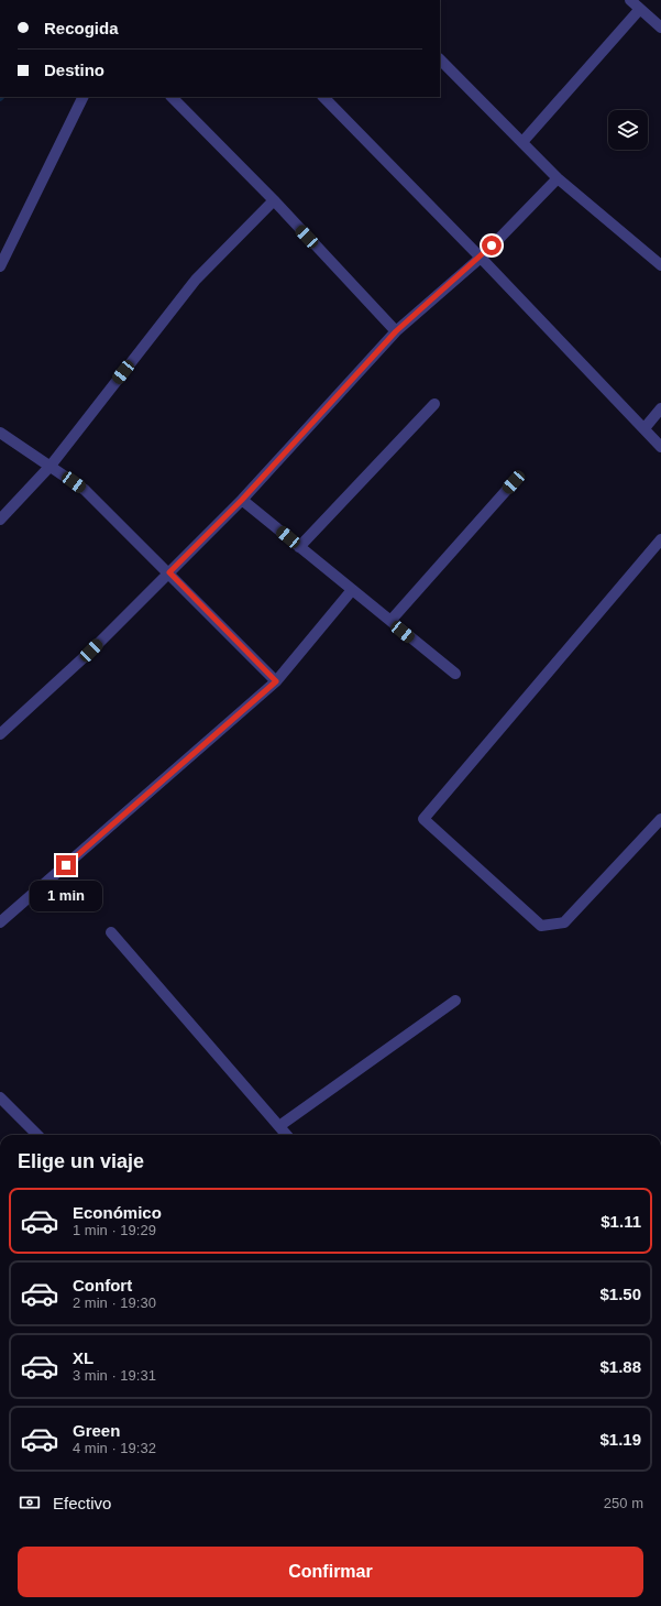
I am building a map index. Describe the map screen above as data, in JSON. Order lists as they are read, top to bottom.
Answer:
{
  "page": {
    "banner": ["Recogida", "Destino"],
    "bubble": "1 min",
    "heading": "Elige un viaje",
    "list": [
      {
        "name": "Económico",
        "note": "1 min · 19:29",
        "value": "$1.11"
      },
      {
        "name": "Confort",
        "note": "2 min · 19:30",
        "value": "$1.50"
      },
      {
        "name": "XL",
        "note": "3 min · 19:31",
        "value": "$1.88"
      },
      {
        "name": "Green",
        "note": "4 min · 19:32",
        "value": "$1.19"
      }
    ],
    "pay": ["Efectivo", "250 m"],
    "buttons": "Confirmar"
  }
}
